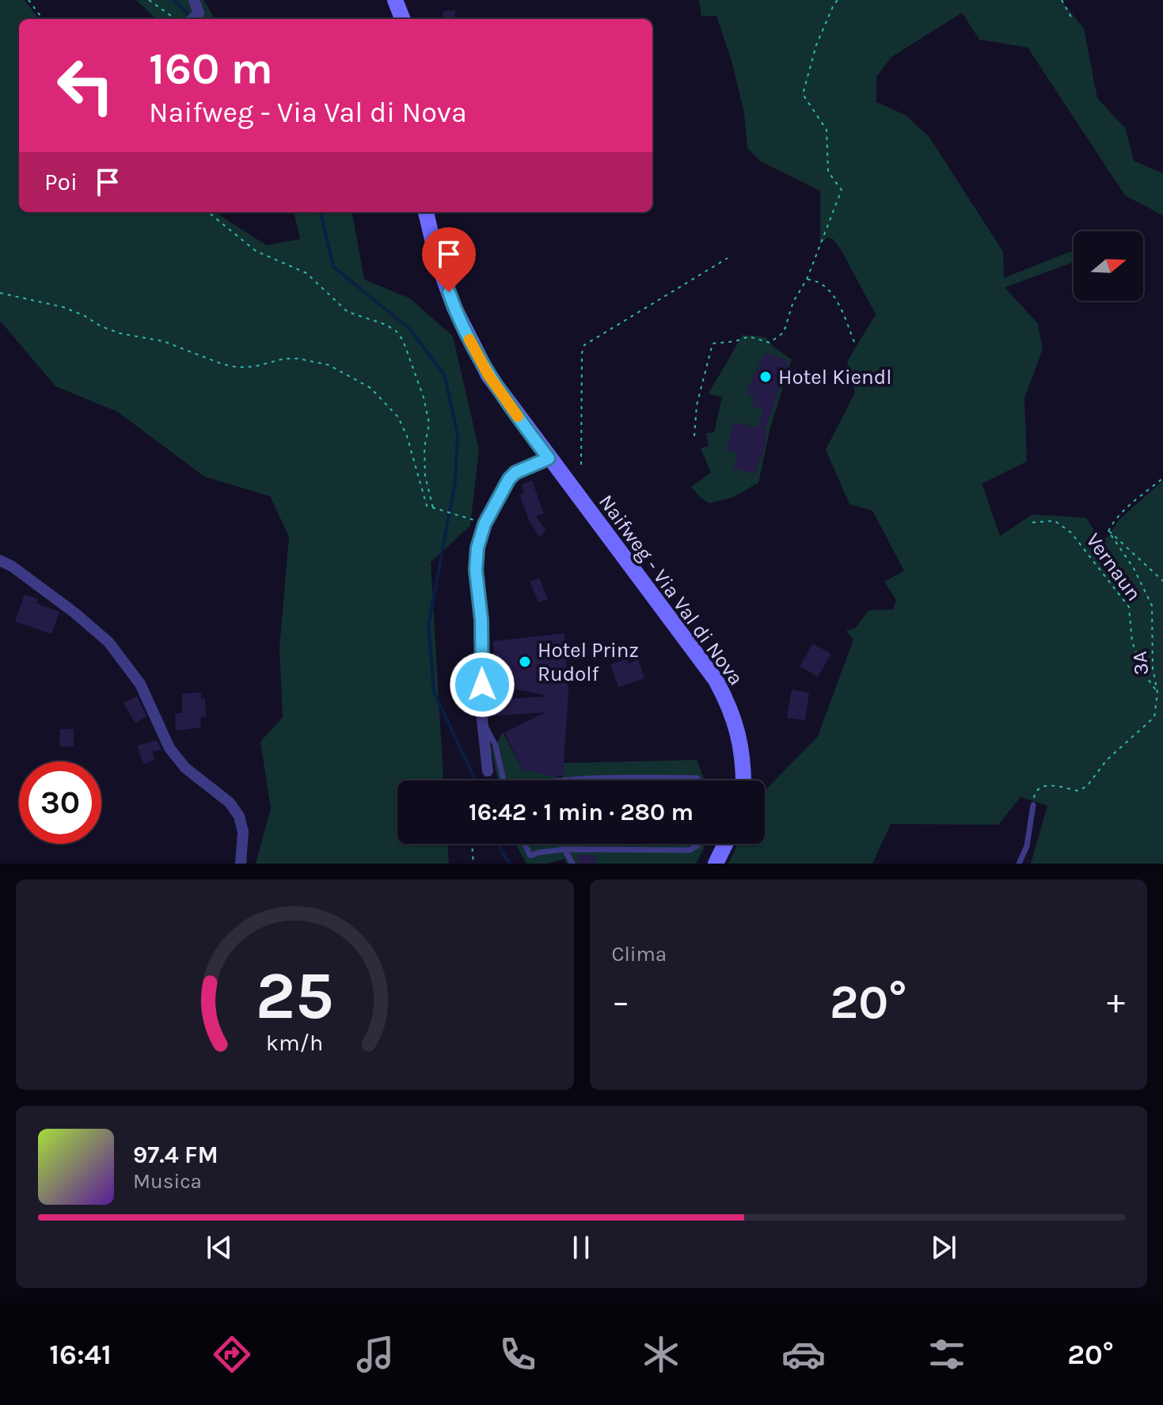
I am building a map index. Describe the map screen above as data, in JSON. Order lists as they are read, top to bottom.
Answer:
{
  "streets": {
    "main road": ["Naifweg - Via Val di Nova"],
    "path": ["Vernaun", "3A"]
  },
  "crossings": [
    ["Vernaun", "3A"]
  ],
  "places": ["Hotel Kiendl", "Hotel Prinz Rudolf"],
  "north": "right",
  "page": {
    "turn": ["160 m", "Naifweg - Via Val di Nova"],
    "then": "Poi",
    "limit": "30",
    "trip": "16:42 · 1 min · 280 m",
    "tile": "Clima",
    "heat": ["−", "20°", "+"],
    "song": ["97.4 FM", "Musica"],
    "tabs": ["16:41", "20°"],
    "gauge": ["25", "km/h"]
  }
}
